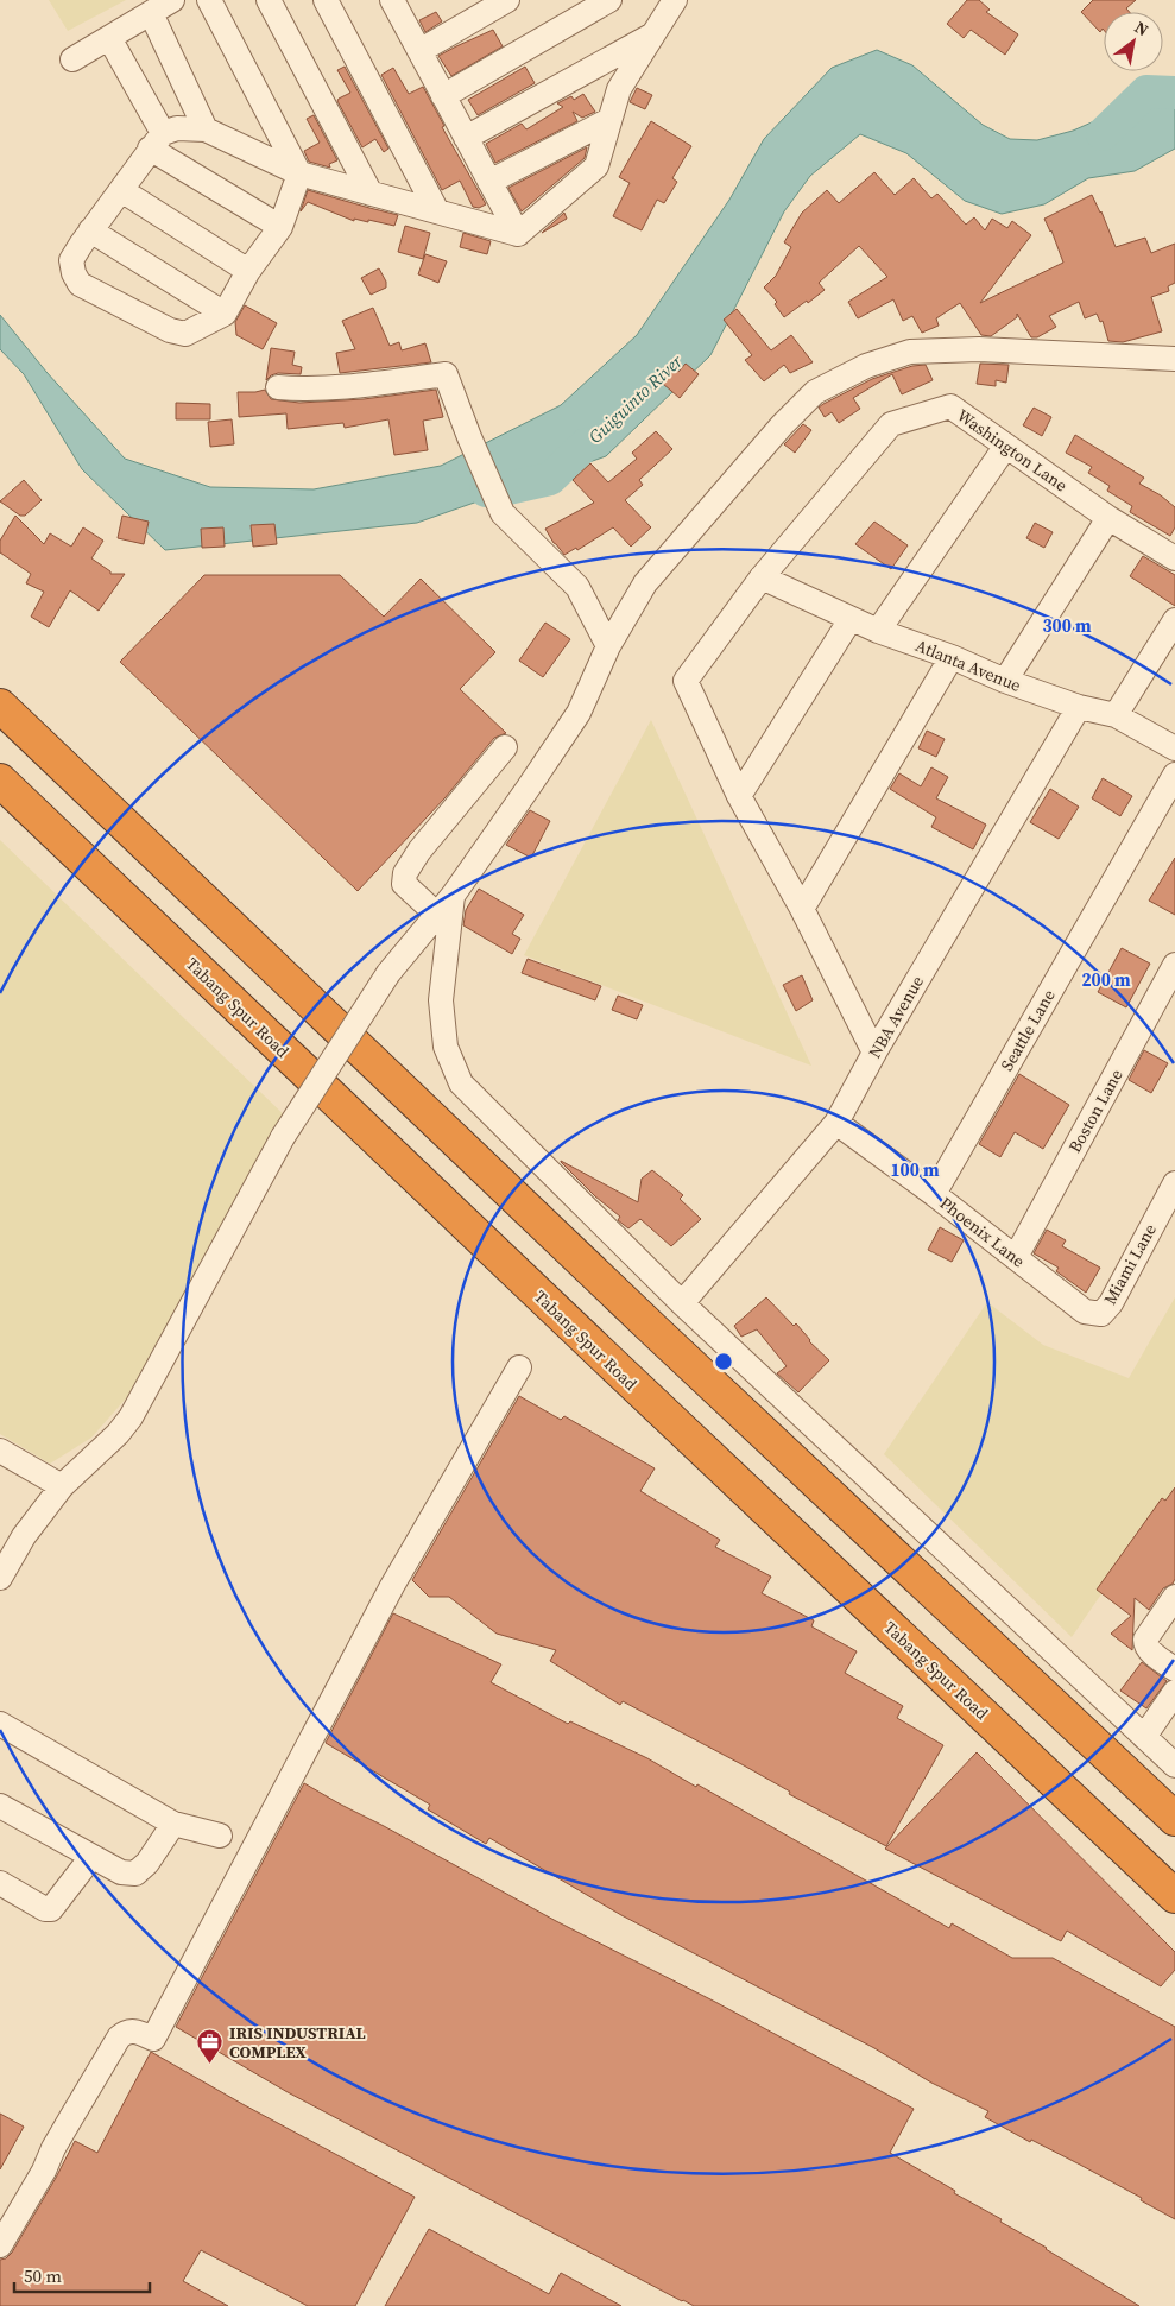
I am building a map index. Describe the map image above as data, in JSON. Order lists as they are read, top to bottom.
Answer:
{
  "streets": {
    "highway": ["Tabang Spur Road"],
    "street": [
      "Washington Lane",
      "Atlanta Avenue",
      "NBA Avenue",
      "Seattle Lane",
      "Boston Lane",
      "Phoenix Lane",
      "Miami Lane"
    ]
  },
  "crossings": [
    ["Washington Lane", "Atlanta Avenue"],
    ["Atlanta Avenue", "NBA Avenue"],
    ["NBA Avenue", "Phoenix Lane"],
    ["Seattle Lane", "Phoenix Lane"],
    ["Boston Lane", "Phoenix Lane"],
    ["Phoenix Lane", "Miami Lane"]
  ],
  "water": ["Guiguinto River"],
  "places": {
    "office": ["IRIS INDUSTRIAL COMPLEX"]
  },
  "scale_bar": "50 m",
  "north": "top right",
  "rings": ["300 m", "200 m", "100 m"]
}
